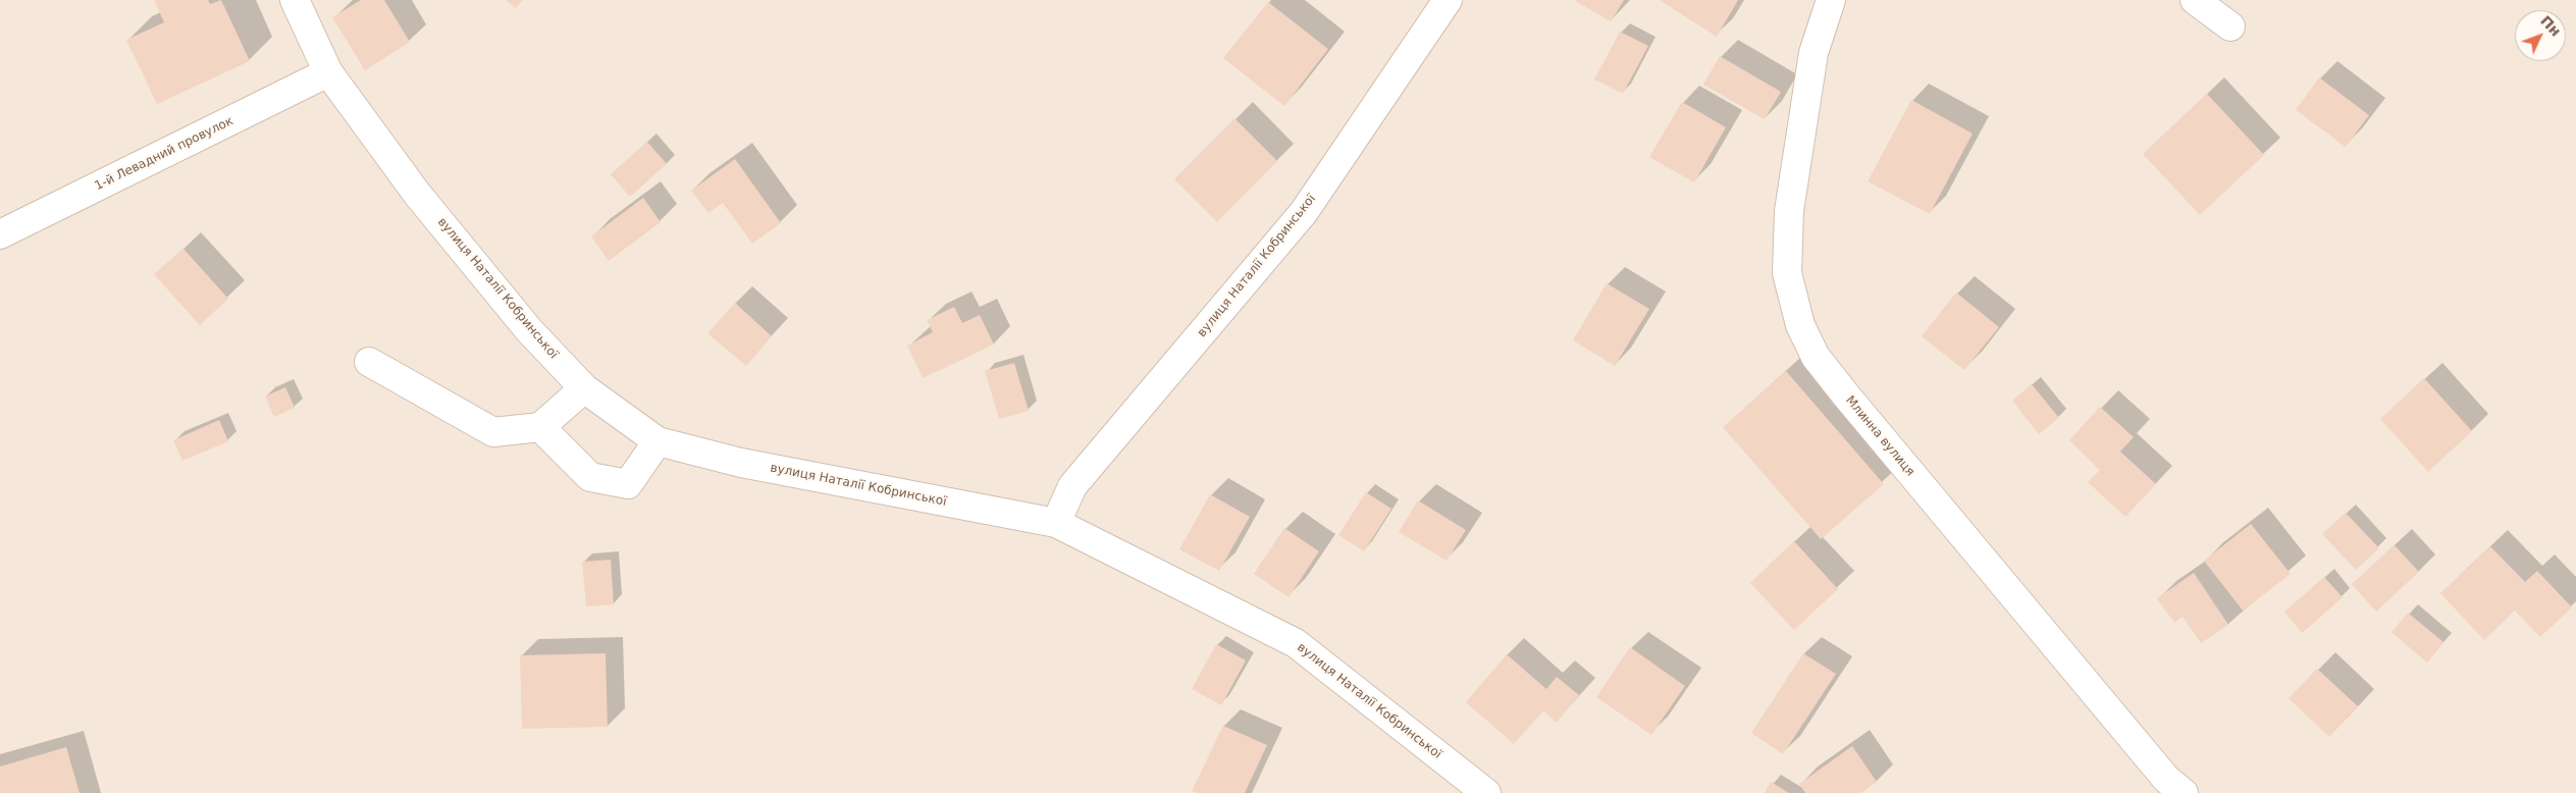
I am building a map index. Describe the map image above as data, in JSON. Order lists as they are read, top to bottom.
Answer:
{
  "streets": {
    "street": ["1-й Левадний провулок", "вулиця Наталії Кобринської", "Млинна вулиця"]
  },
  "crossings": [
    ["1-й Левадний провулок", "вулиця Наталії Кобринської"]
  ],
  "north": "top right"
}
